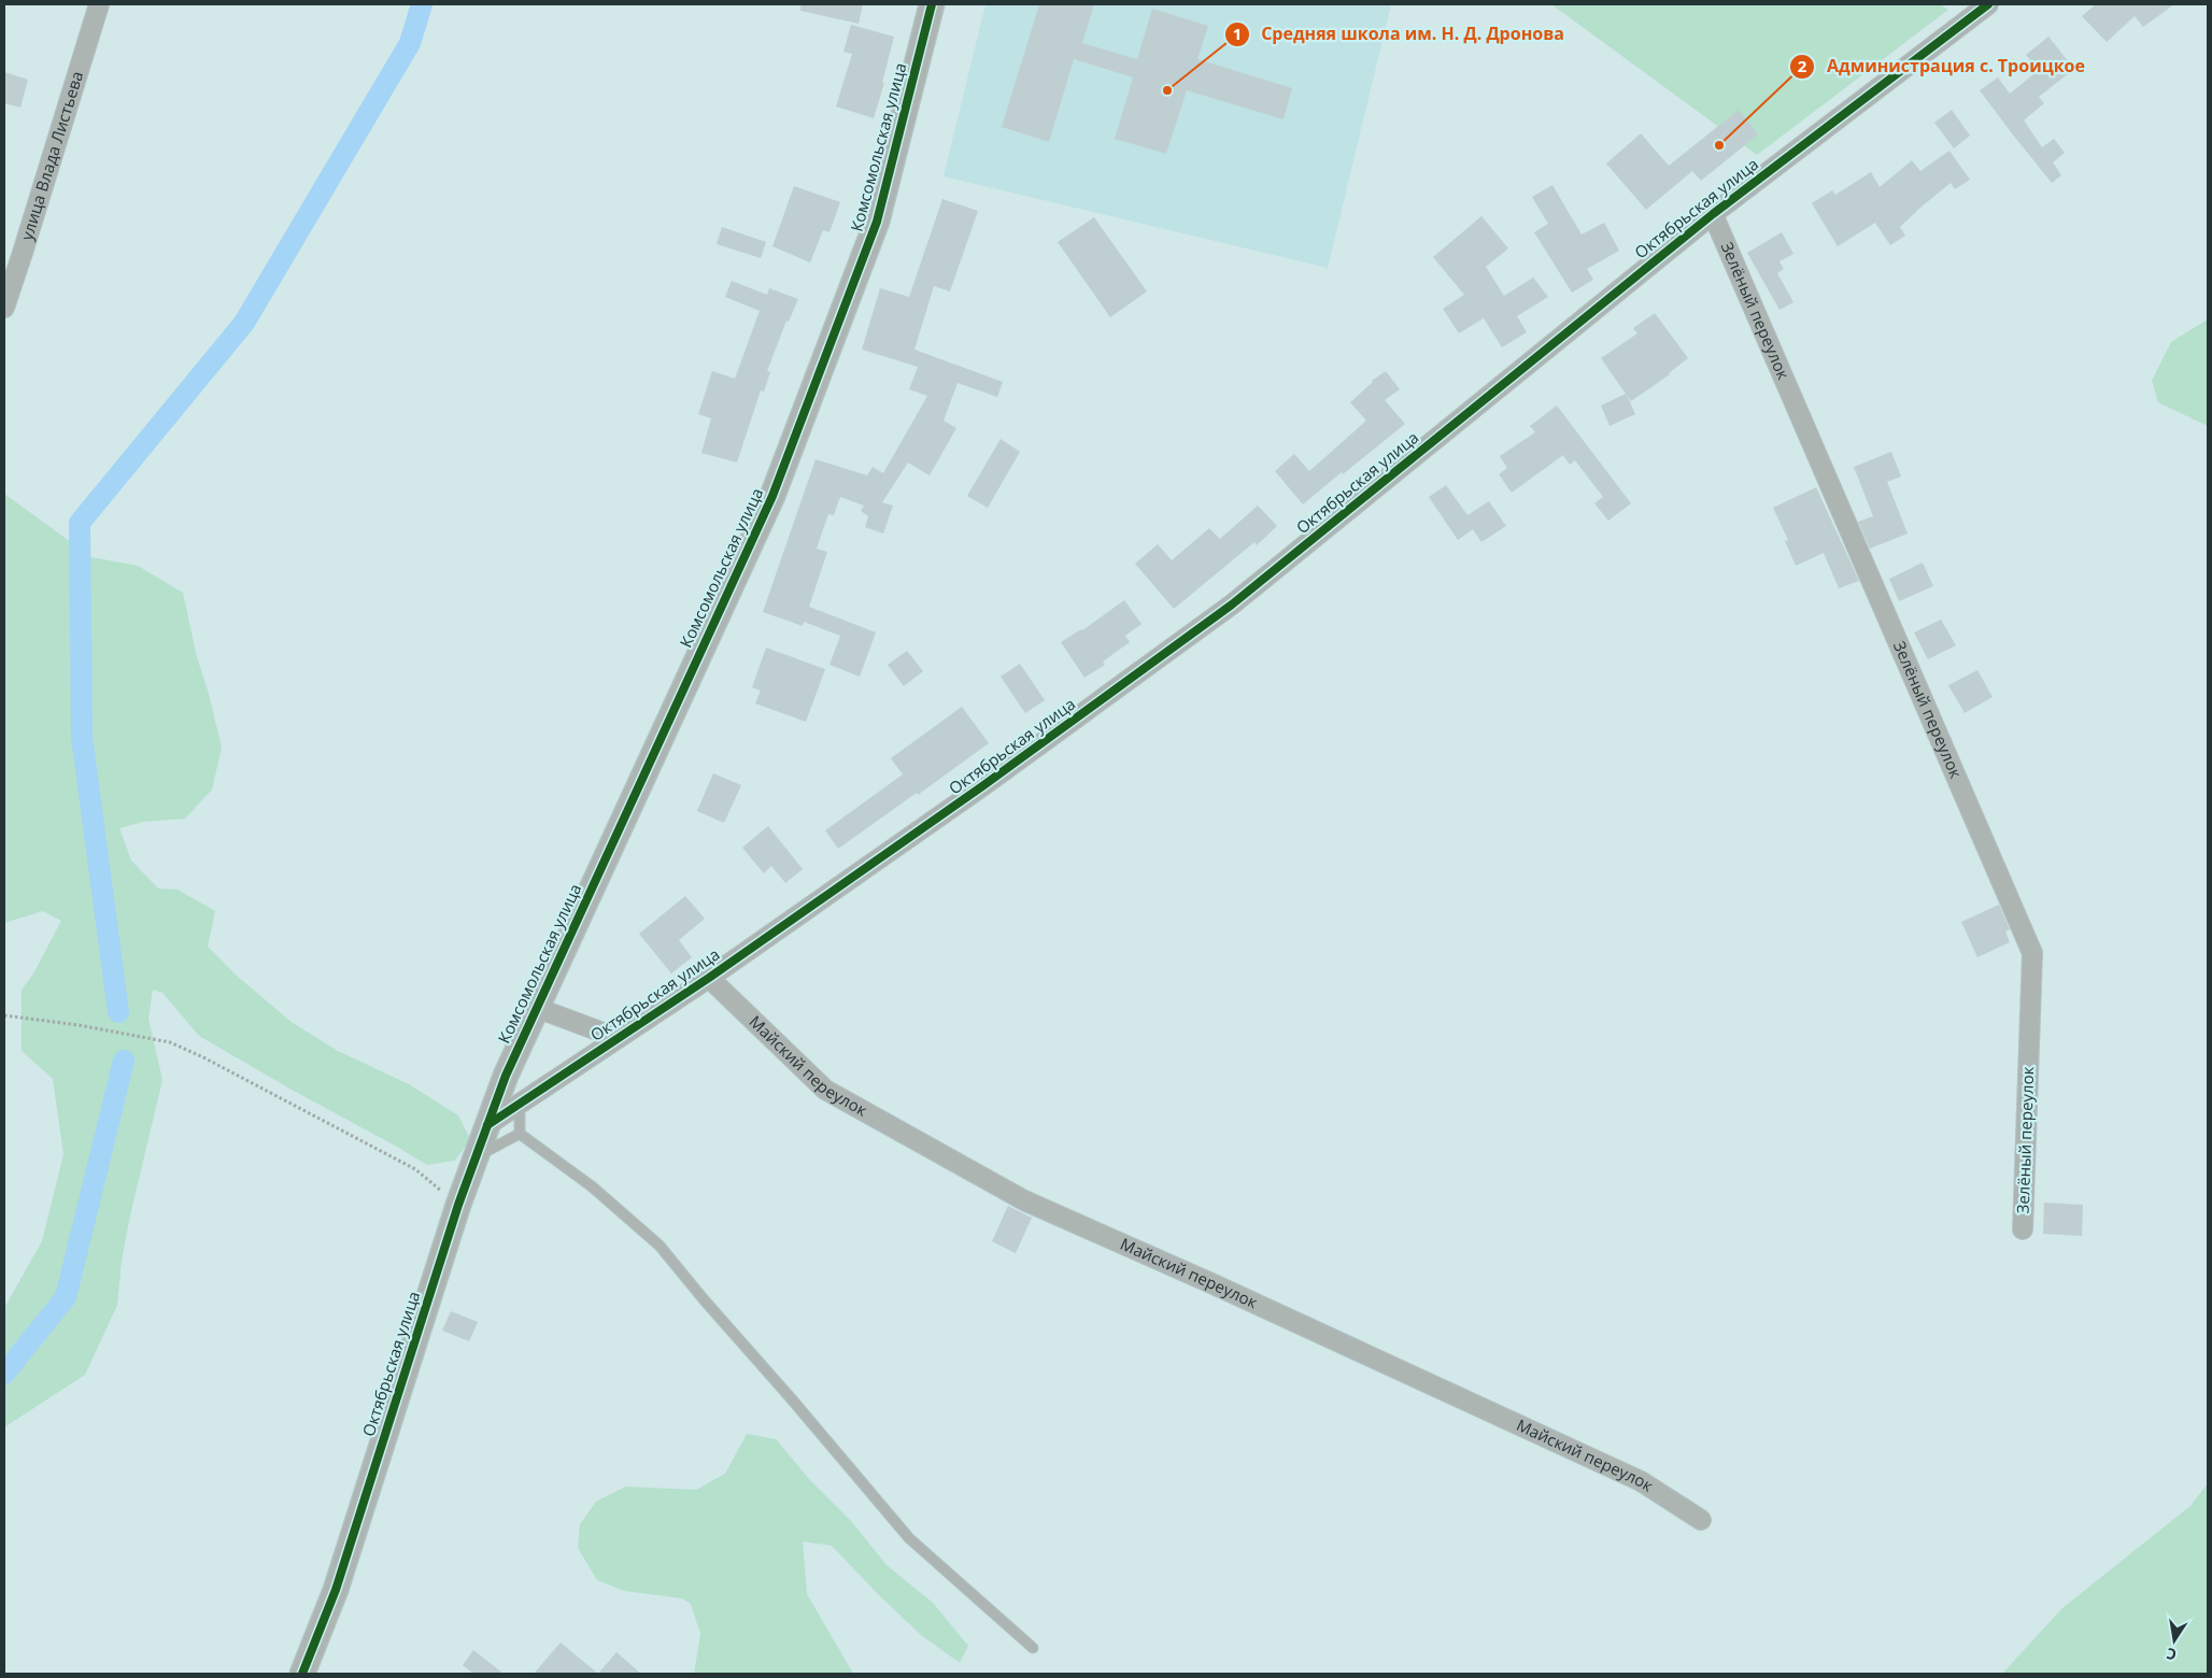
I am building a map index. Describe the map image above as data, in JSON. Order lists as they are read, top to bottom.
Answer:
{
  "streets": {
    "street": [
      "Комсомольская улица",
      "улица Влада Листьева",
      "Октябрьская улица",
      "Зелёный переулок",
      "Майский переулок"
    ]
  },
  "crossings": [
    ["Комсомольская улица", "Октябрьская улица"],
    ["Октябрьская улица", "Зелёный переулок"],
    ["Октябрьская улица", "Майский переулок"]
  ],
  "places": ["Средняя школа им. Н. Д. Дронова", "Администрация с. Троицкое"],
  "north": "bottom"
}
